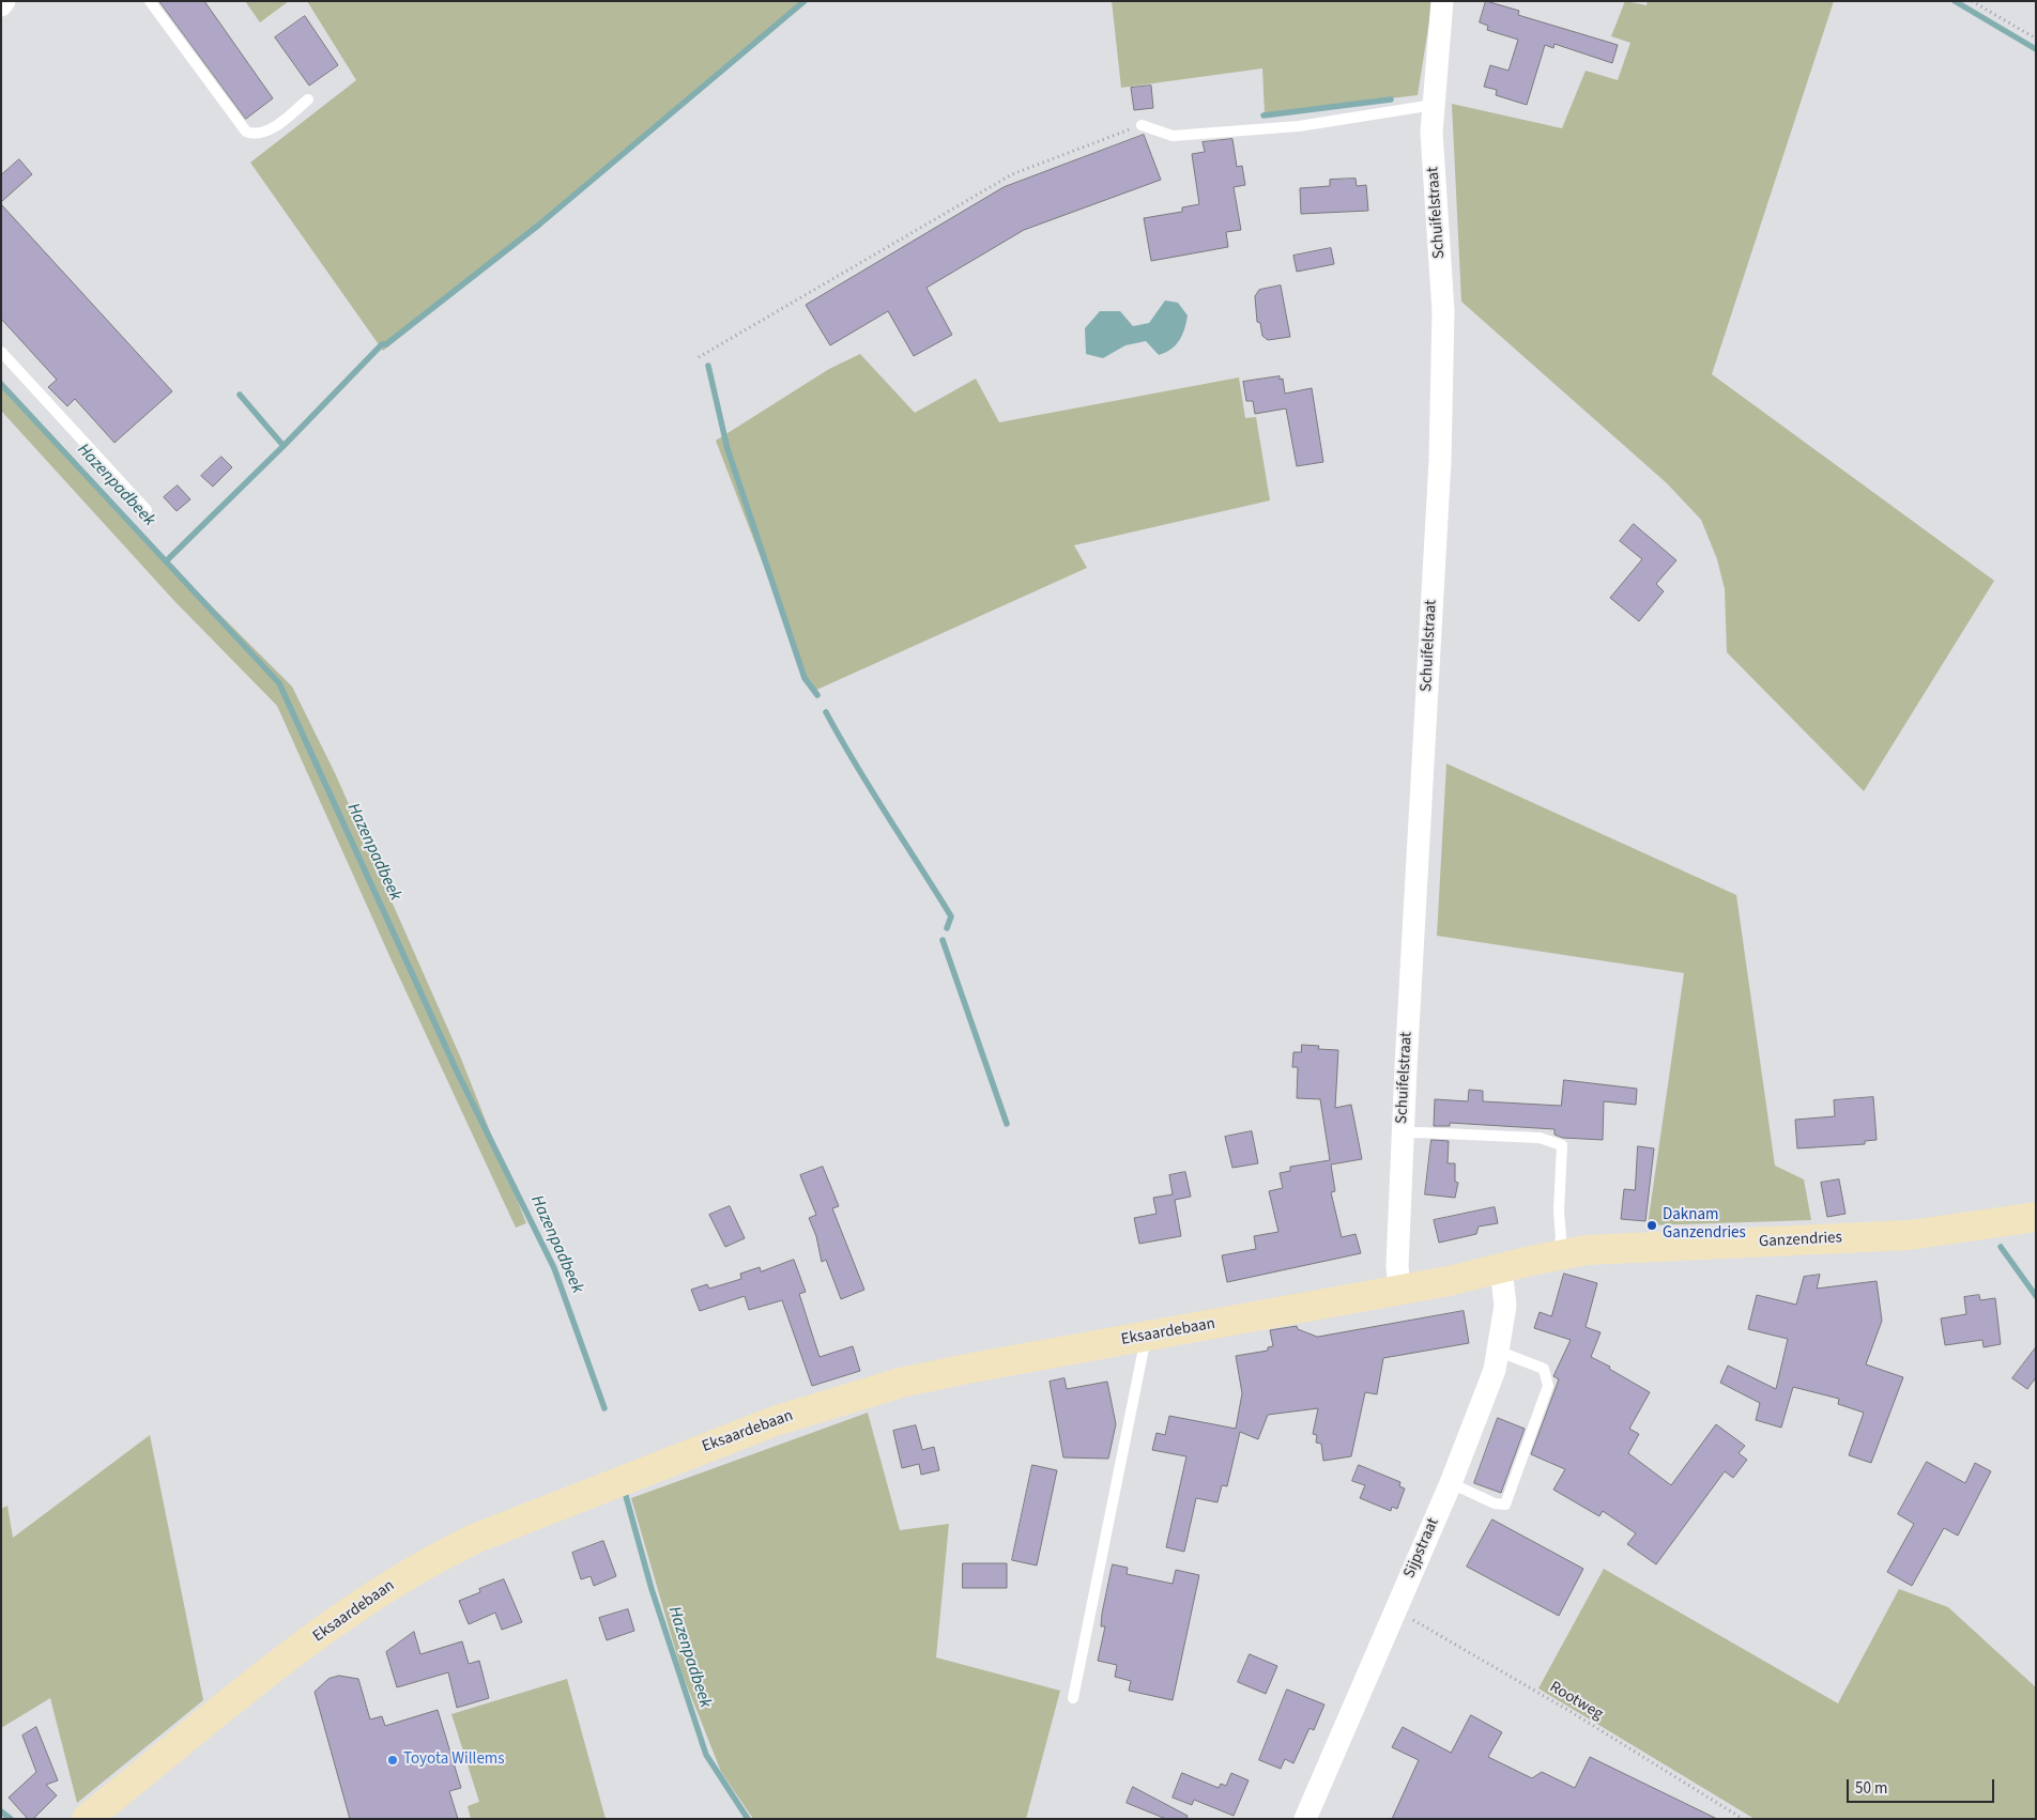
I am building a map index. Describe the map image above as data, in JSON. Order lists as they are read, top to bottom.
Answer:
{
  "streets": {
    "main road": ["Ganzendries", "Eksaardebaan"],
    "street": ["Schuifelstraat", "Sijpstraat"],
    "path": ["Rootweg"]
  },
  "crossings": [
    ["Schuifelstraat", "Eksaardebaan"],
    ["Ganzendries", "Eksaardebaan"],
    ["Ganzendries", "Sijpstraat"],
    ["Eksaardebaan", "Sijpstraat"],
    ["Sijpstraat", "Rootweg"]
  ],
  "water": ["Hazenpadbeek"],
  "places": ["Daknam Ganzendries", "Toyota Willems"],
  "scale_bar": "50 m"
}
